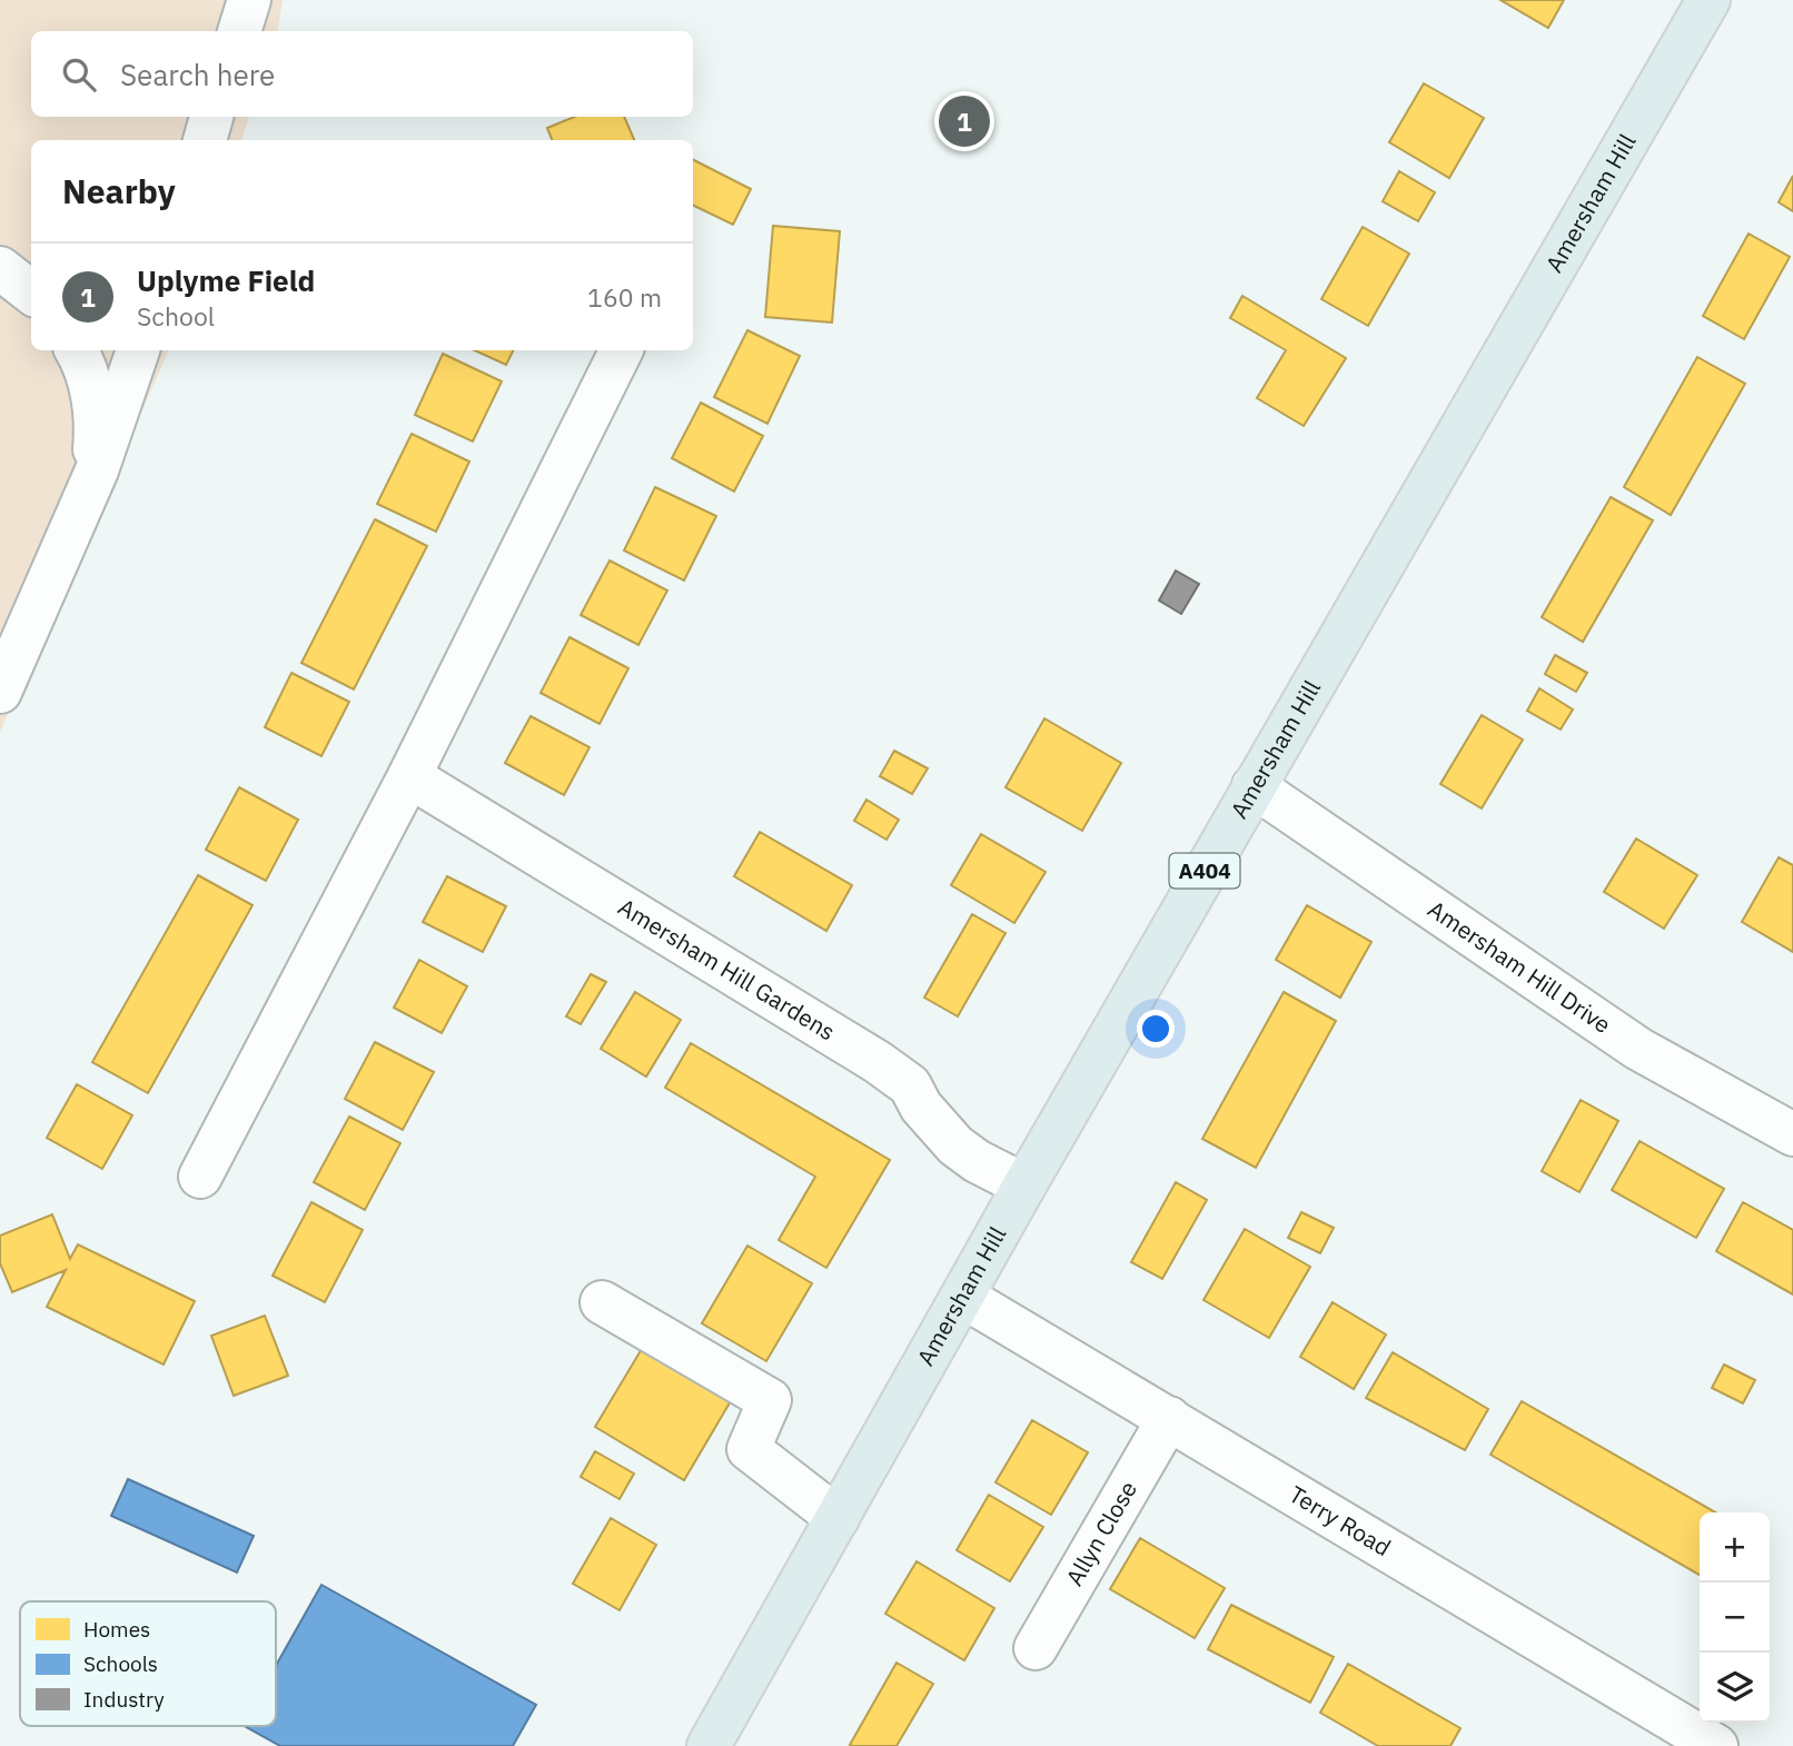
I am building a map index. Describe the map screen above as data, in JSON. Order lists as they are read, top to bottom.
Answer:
{
  "streets": {
    "main road": ["Amersham Hill", "A404"],
    "street": [
      "Amersham Hill Drive",
      "Amersham Hill Gardens",
      "Terry Road",
      "Allyn Close"
    ]
  },
  "crossings": [
    ["Amersham Hill", "Amersham Hill Drive"],
    ["Amersham Hill", "Amersham Hill Gardens"],
    ["Amersham Hill", "Terry Road"],
    ["Terry Road", "Allyn Close"]
  ],
  "legend": ["Homes", "Schools", "Industry"],
  "page": {
    "search": "Search here",
    "pins": "1",
    "heading": "Nearby",
    "list": [
      {
        "mark": "1",
        "name": "Uplyme Field",
        "note": "School",
        "value": "160 m"
      }
    ],
    "map_buttons": ["+", "−"]
  }
}
